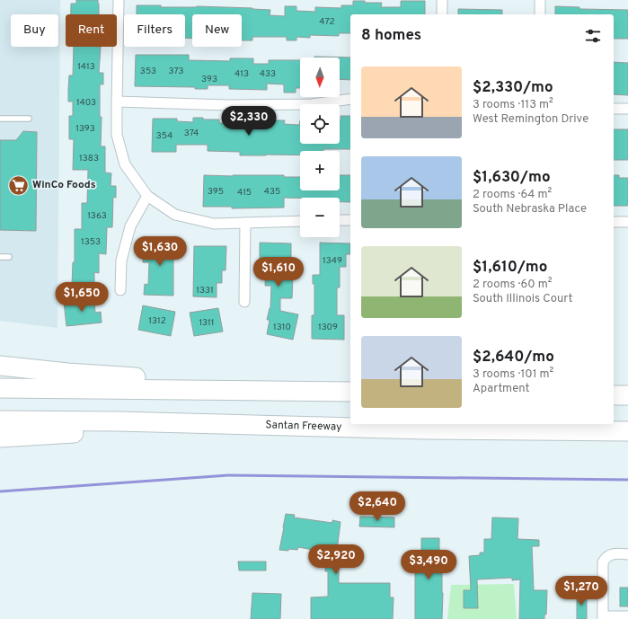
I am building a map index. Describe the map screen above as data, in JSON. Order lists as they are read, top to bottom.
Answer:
{
  "streets": {
    "highway": ["Santan Freeway"]
  },
  "places": {
    "supermarket": ["WinCo Foods"]
  },
  "house_numbers": [
    "472",
    "1413",
    "353",
    "373",
    "413",
    "433",
    "393",
    "1403",
    "1393",
    "374",
    "354",
    "1383",
    "395",
    "435",
    "415",
    "1363",
    "1353",
    "1349",
    "1331",
    "1312",
    "1311",
    "1310",
    "1309"
  ],
  "north": "bottom",
  "page": {
    "chip": [
      "Buy",
      "Rent",
      "Filters",
      "New"
    ],
    "heading": "8 homes",
    "map_buttons": ["+", "−"],
    "list": [
      {
        "name": "$2,330/mo",
        "note": "3 rooms · 113 m² · West Remington Drive"
      },
      {
        "name": "$1,630/mo",
        "note": "2 rooms · 64 m² · South Nebraska Place"
      },
      {
        "name": "$1,610/mo",
        "note": "2 rooms · 60 m² · South Illinois Court"
      },
      {
        "name": "$2,640/mo",
        "note": "3 rooms · 101 m² · Apartment"
      }
    ],
    "price": [
      "$2,330",
      "$1,630",
      "$1,610",
      "$1,650",
      "$2,640",
      "$2,920",
      "$3,490",
      "$1,270"
    ]
  }
}
